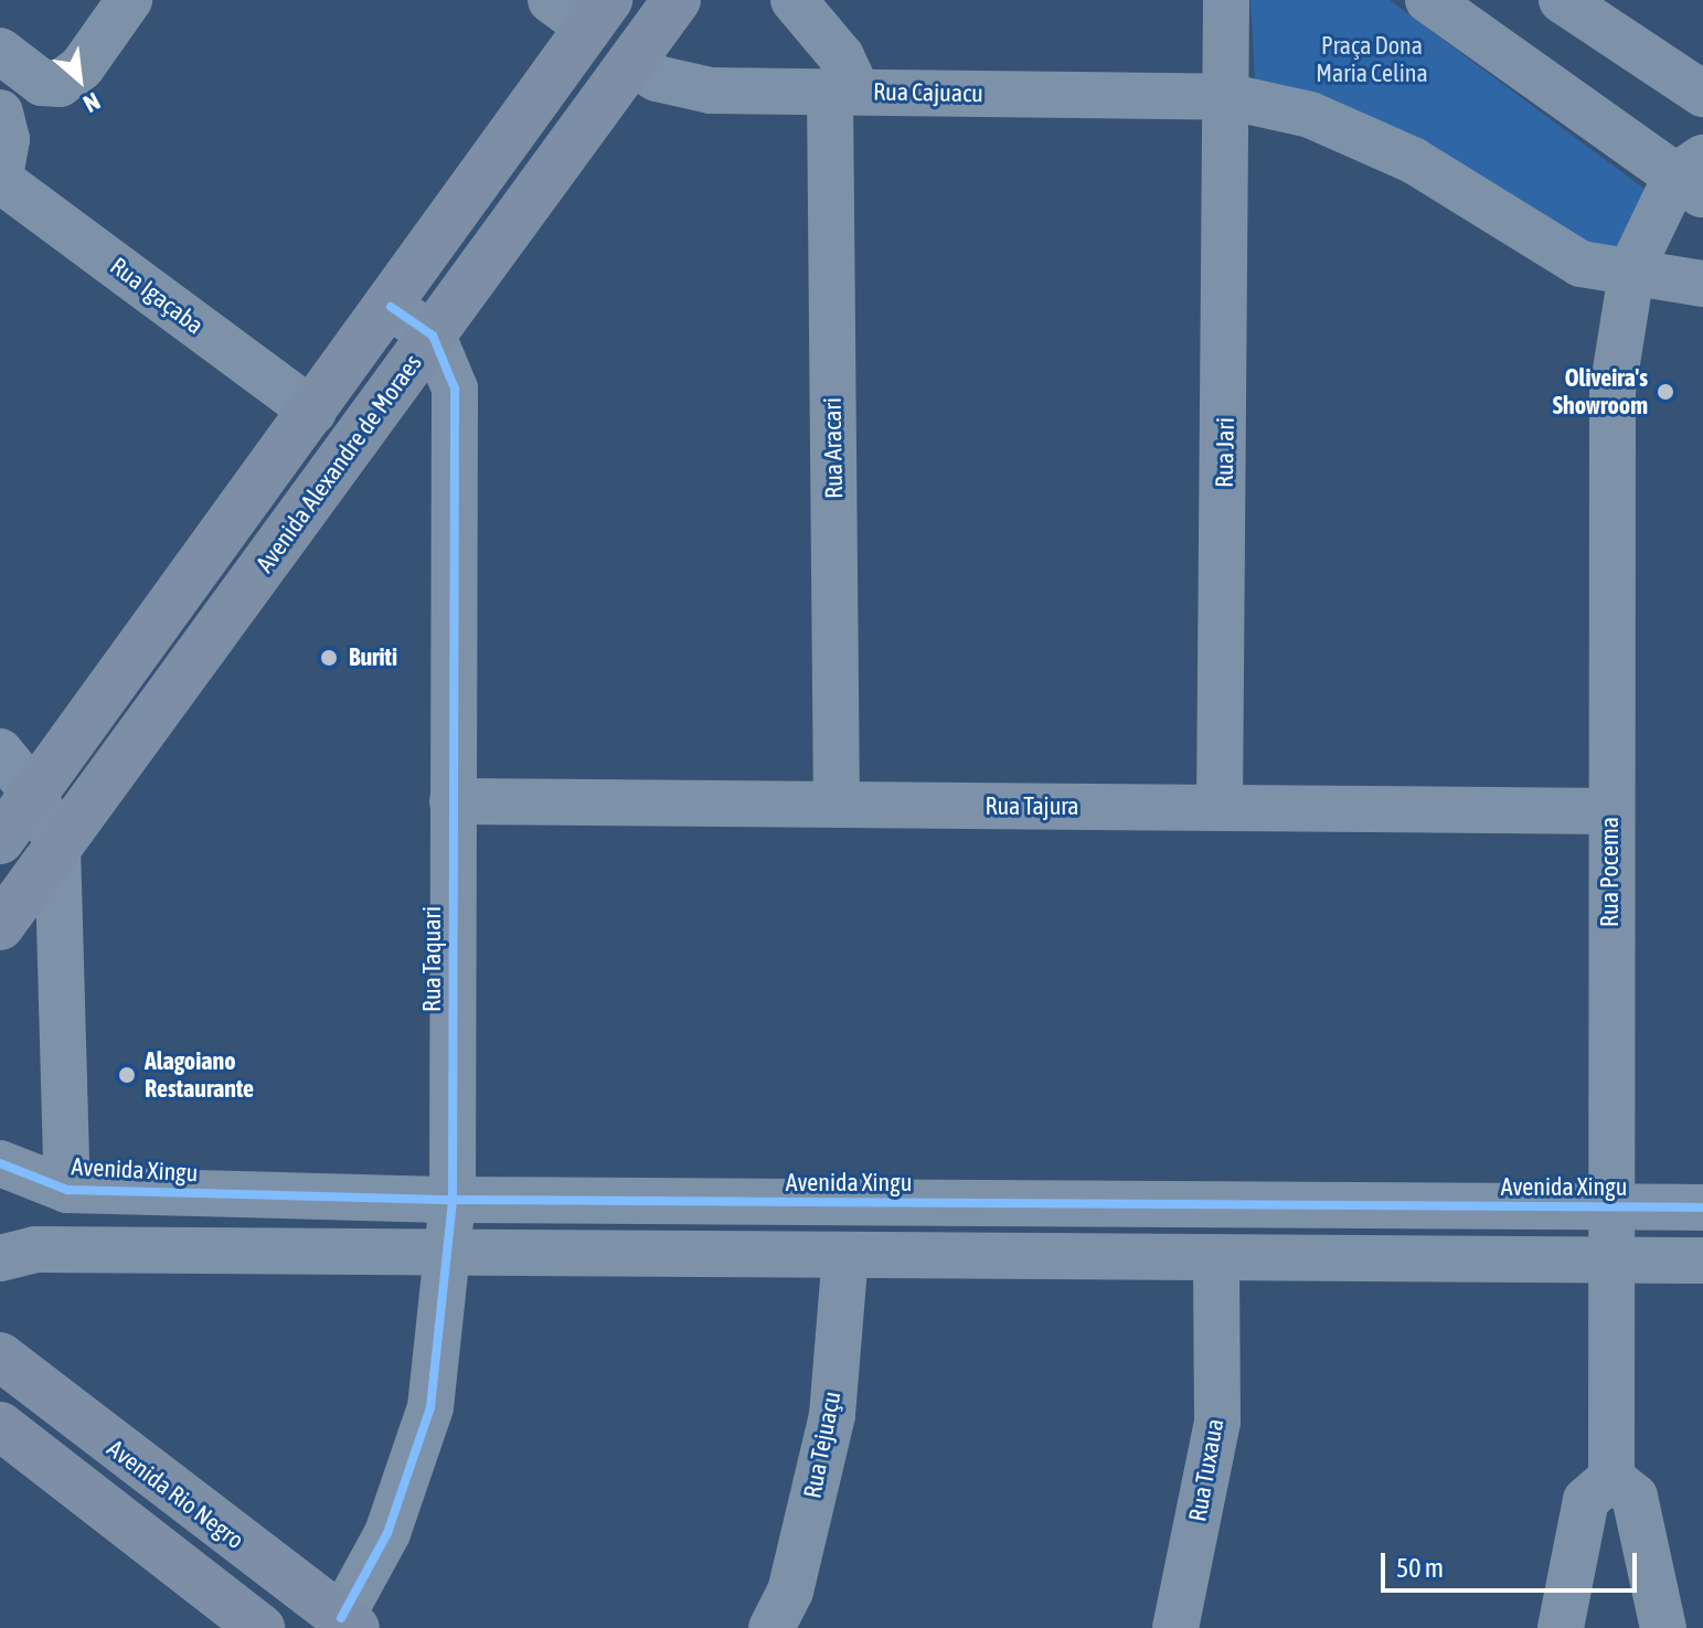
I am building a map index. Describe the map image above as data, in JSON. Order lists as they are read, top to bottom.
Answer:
{
  "streets": {
    "main road": ["Avenida Alexandre de Moraes", "Avenida Rio Negro"],
    "street": [
      "Rua Cajuacu",
      "Rua Igaçaba",
      "Rua Aracari",
      "Rua Jari",
      "Rua Tajura",
      "Rua Pocema",
      "Rua Taquari",
      "Avenida Xingu",
      "Rua Tejuaçu",
      "Rua Tuxaua"
    ]
  },
  "crossings": [
    ["Rua Cajuacu", "Rua Aracari"],
    ["Rua Cajuacu", "Rua Jari"],
    ["Rua Cajuacu", "Avenida Alexandre de Moraes"],
    ["Rua Cajuacu", "Rua Pocema"],
    ["Rua Igaçaba", "Avenida Alexandre de Moraes"],
    ["Rua Aracari", "Rua Tajura"],
    ["Rua Jari", "Rua Tajura"],
    ["Avenida Alexandre de Moraes", "Rua Taquari"],
    ["Avenida Alexandre de Moraes", "Avenida Xingu"],
    ["Rua Tajura", "Rua Pocema"],
    ["Rua Tajura", "Rua Taquari"],
    ["Rua Pocema", "Avenida Xingu"],
    ["Rua Taquari", "Avenida Xingu"],
    ["Rua Taquari", "Avenida Rio Negro"]
  ],
  "parks": ["Praça Dona Maria Celina"],
  "places": ["Oliveira's Showroom", "Buriti", "Alagoiano Restaurante"],
  "scale_bar": "50 m",
  "north": "bottom right"
}
